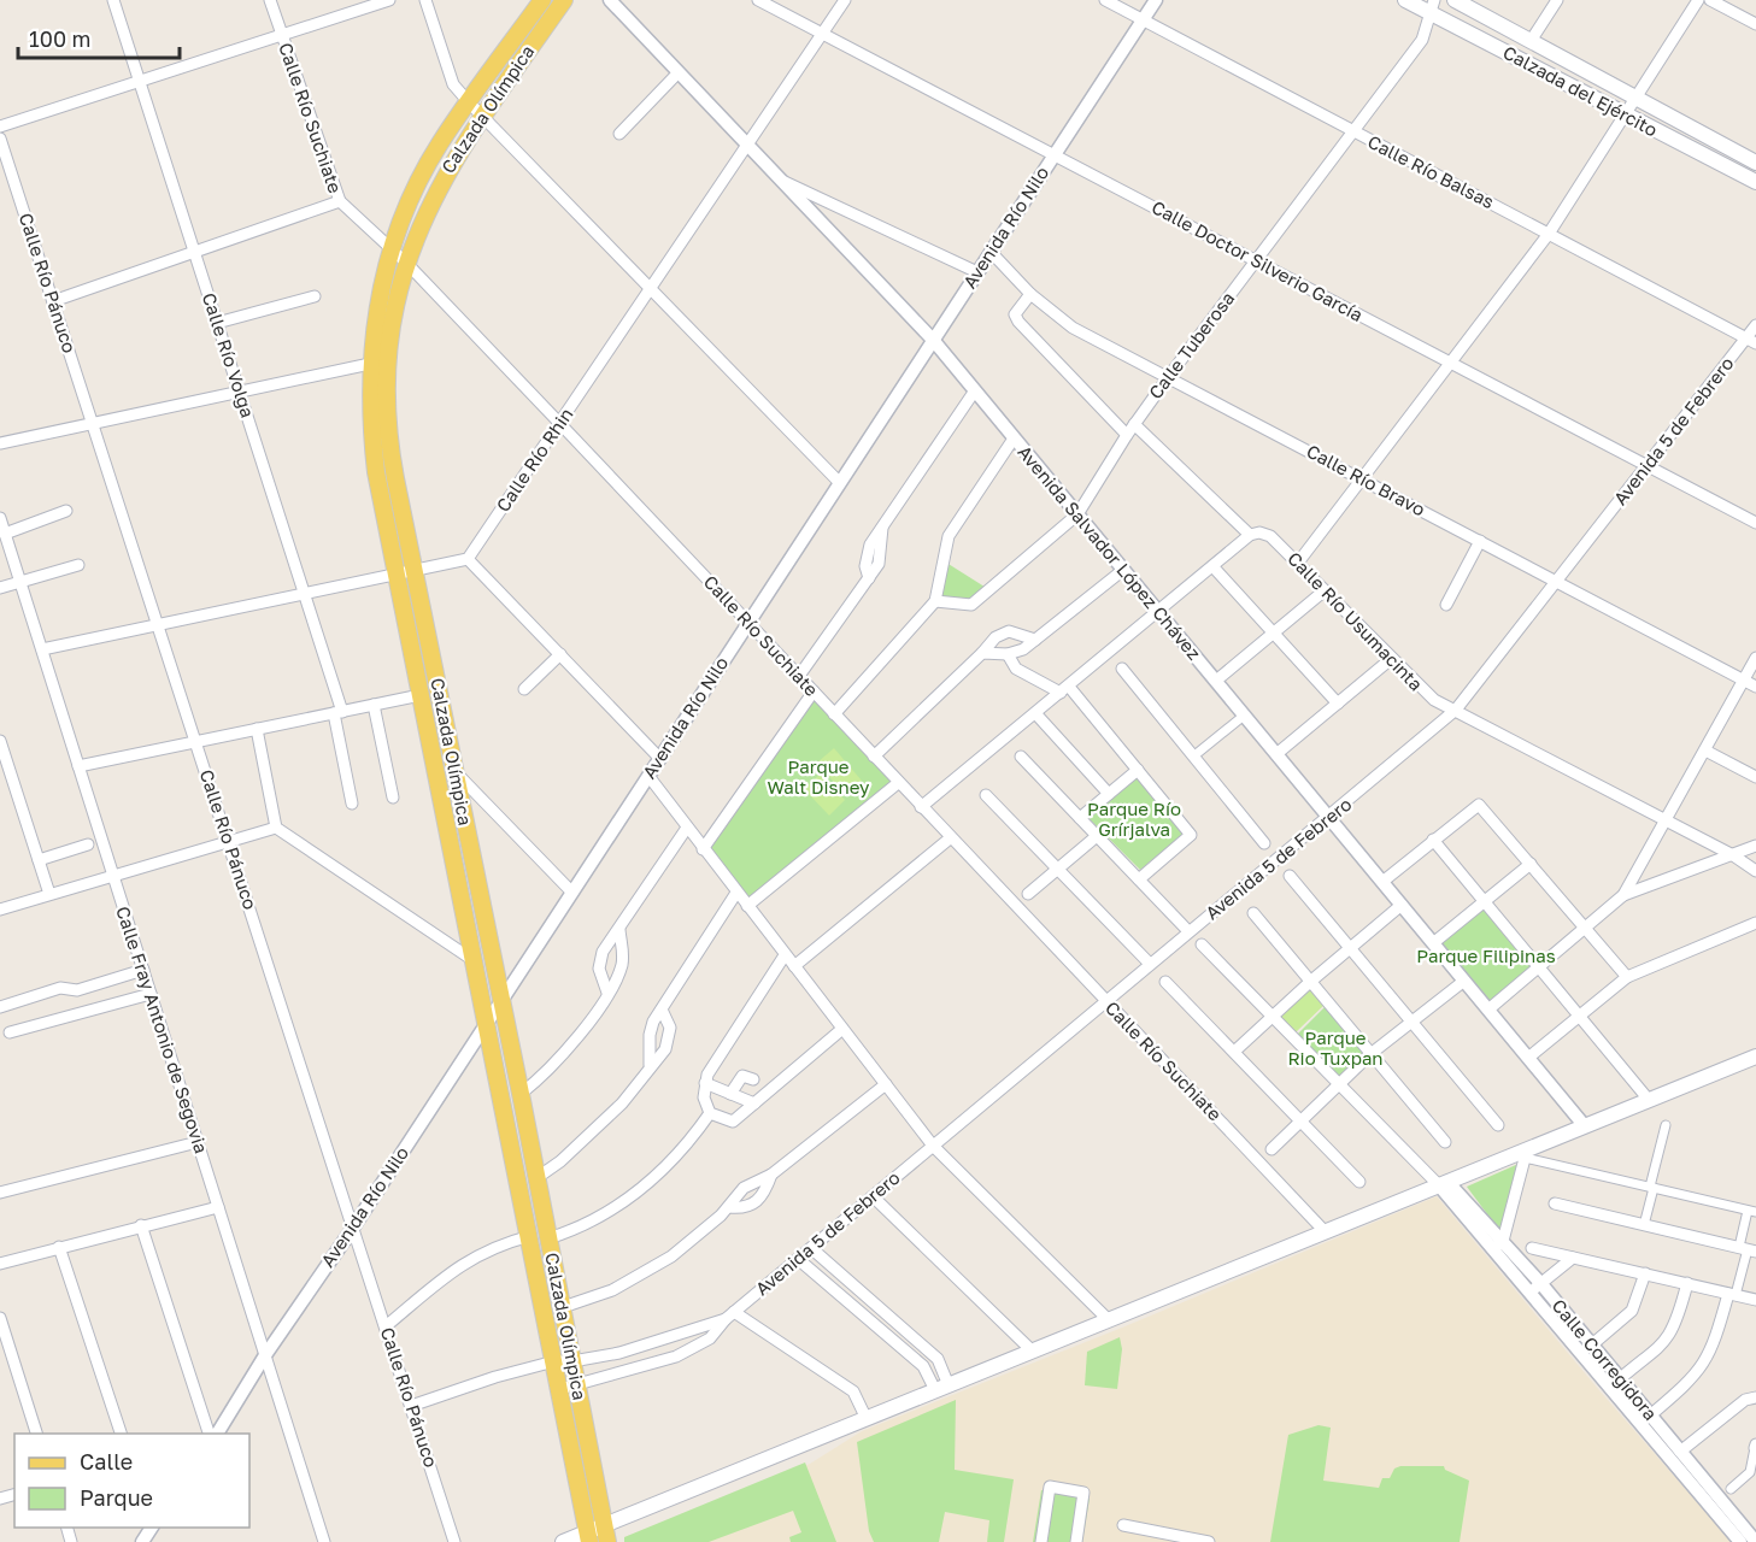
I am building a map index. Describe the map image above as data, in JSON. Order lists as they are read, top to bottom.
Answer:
{
  "streets": {
    "main road": ["Calzada del Ejército", "Calzada Olímpica"],
    "street": [
      "Calle Río Suchiate",
      "Calle Río Balsas",
      "Avenida Río Nilo",
      "Calle Doctor Silverio García",
      "Calle Río Pánuco",
      "Calle Tuberosa",
      "Calle Río Volga",
      "Avenida 5 de Febrero",
      "Calle Río Rhin",
      "Calle Río Bravo",
      "Avenida Salvador López Chávez",
      "Calle Río Usumacinta",
      "Calle Fray Antonio de Segovia",
      "Calle Corregidora"
    ]
  },
  "crossings": [
    ["Calzada del Ejército", "Calle Tuberosa"],
    ["Calzada Olímpica", "Calle Río Suchiate"],
    ["Calzada Olímpica", "Avenida Río Nilo"],
    ["Calzada Olímpica", "Avenida 5 de Febrero"],
    ["Calle Río Suchiate", "Avenida Río Nilo"],
    ["Calle Río Suchiate", "Avenida 5 de Febrero"],
    ["Calle Río Suchiate", "Calle Río Rhin"],
    ["Calle Río Balsas", "Avenida Río Nilo"],
    ["Calle Río Balsas", "Calle Tuberosa"],
    ["Calle Río Balsas", "Avenida 5 de Febrero"],
    ["Avenida Río Nilo", "Calle Doctor Silverio García"],
    ["Avenida Río Nilo", "Calle Río Pánuco"],
    ["Avenida Río Nilo", "Calle Río Bravo"],
    ["Avenida Río Nilo", "Avenida Salvador López Chávez"],
    ["Avenida Río Nilo", "Calle Fray Antonio de Segovia"],
    ["Calle Doctor Silverio García", "Calle Tuberosa"],
    ["Calle Doctor Silverio García", "Avenida 5 de Febrero"],
    ["Calle Doctor Silverio García", "Calle Río Rhin"],
    ["Calle Río Pánuco", "Avenida 5 de Febrero"],
    ["Calle Tuberosa", "Calle Río Bravo"],
    ["Calle Tuberosa", "Avenida Salvador López Chávez"],
    ["Calle Tuberosa", "Calle Río Usumacinta"],
    ["Avenida 5 de Febrero", "Calle Río Bravo"],
    ["Avenida 5 de Febrero", "Avenida Salvador López Chávez"],
    ["Avenida 5 de Febrero", "Calle Río Usumacinta"],
    ["Calle Río Rhin", "Avenida Salvador López Chávez"]
  ],
  "parks": [
    "Parque Walt Disney",
    "Parque Río Grírjalva",
    "Parque Filipinas",
    "Parque Rio Tuxpan"
  ],
  "legend": ["Calle", "Parque"],
  "scale_bar": "100 m"
}
